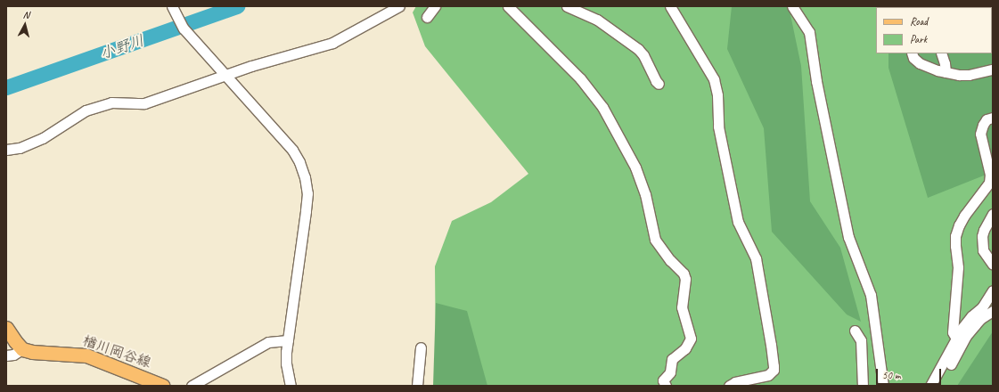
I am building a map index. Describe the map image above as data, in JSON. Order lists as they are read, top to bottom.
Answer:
{
  "streets": {
    "main road": ["楢川岡谷線"]
  },
  "water": ["小野川"],
  "legend": ["Road", "Park"],
  "scale_bar": "50 m",
  "north": "top"
}
